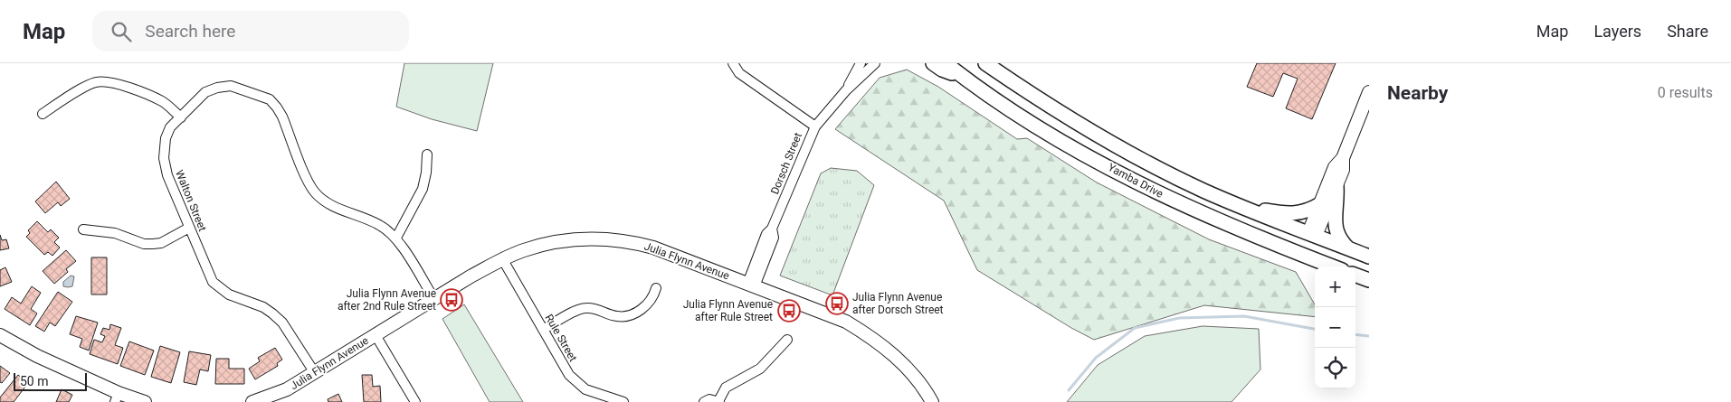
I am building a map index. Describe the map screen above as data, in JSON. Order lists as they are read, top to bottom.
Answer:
{
  "streets": {
    "main road": ["Yamba Drive"],
    "street": [
      "Dorsch Street",
      "Walton Street",
      "Julia Flynn Avenue",
      "Rule Street"
    ]
  },
  "crossings": [
    ["Dorsch Street", "Julia Flynn Avenue"],
    ["Walton Street", "Julia Flynn Avenue"],
    ["Julia Flynn Avenue", "Rule Street"]
  ],
  "places": {
    "bus stop": ["Julia Flynn Avenue after 2nd Rule Street", "Julia Flynn Avenue after Dorsch Street", "Julia Flynn Avenue after Rule Street"]
  },
  "scale_bar": "50 m",
  "page": {
    "header": "Map",
    "search": "Search here",
    "nav": ["Map", "Layers", "Share"],
    "heading": ["Nearby", "0 results"],
    "map_buttons": ["+", "−"],
    "scale": "50 m"
  }
}
